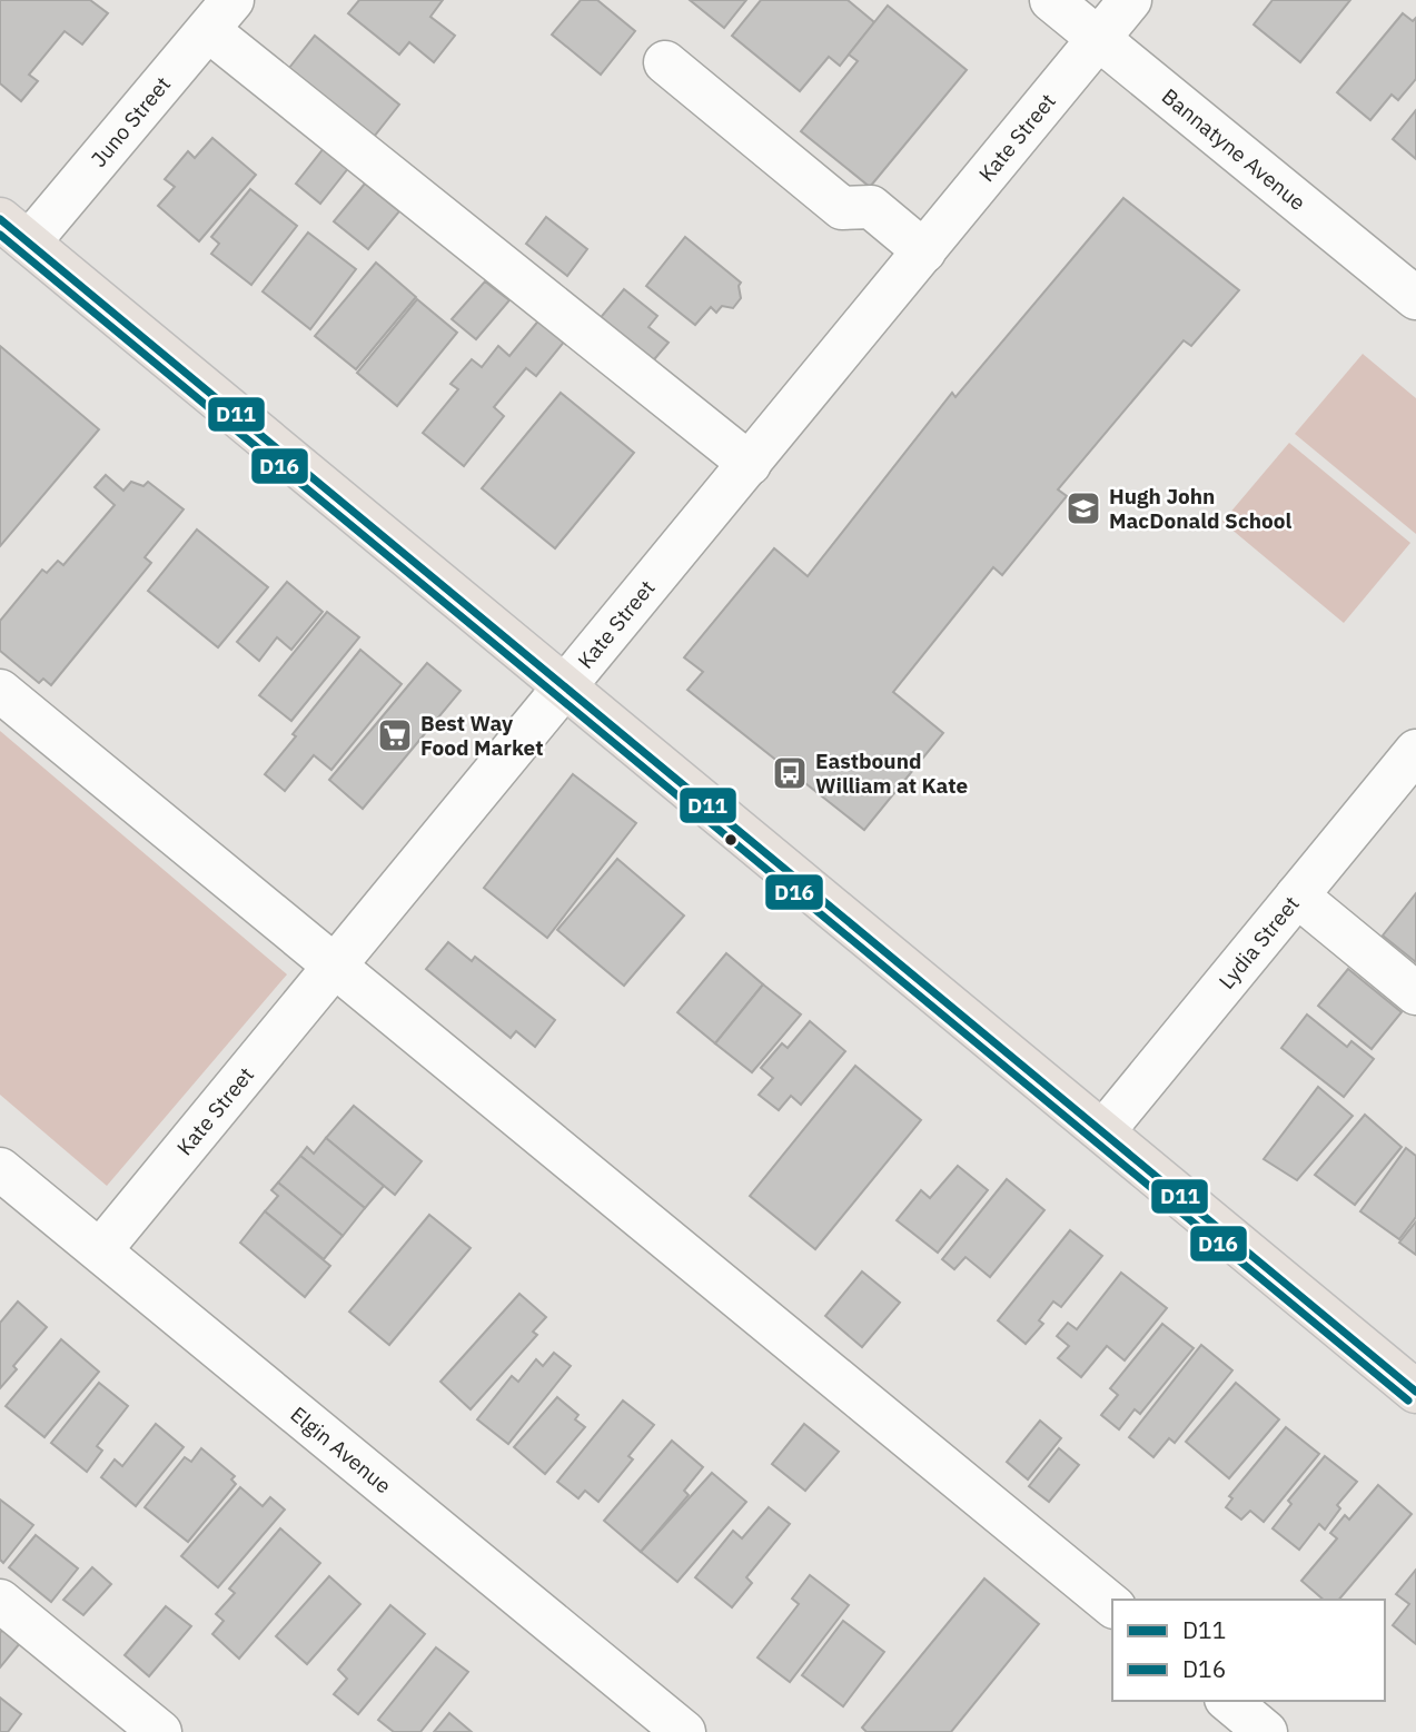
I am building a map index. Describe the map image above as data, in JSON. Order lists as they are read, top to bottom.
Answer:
{
  "streets": {
    "street": [
      "Juno Street",
      "Kate Street",
      "Bannatyne Avenue",
      "Lydia Street",
      "Elgin Avenue"
    ]
  },
  "crossings": [
    ["Kate Street", "Bannatyne Avenue"],
    ["Kate Street", "Elgin Avenue"]
  ],
  "places": {
    "school or university": ["Hugh John MacDonald School"],
    "supermarket": ["Best Way Food Market"],
    "bus stop": ["Eastbound William at Kate"]
  },
  "lines": ["transit line D11", "transit line D16"],
  "legend": ["D11", "D16"]
}
